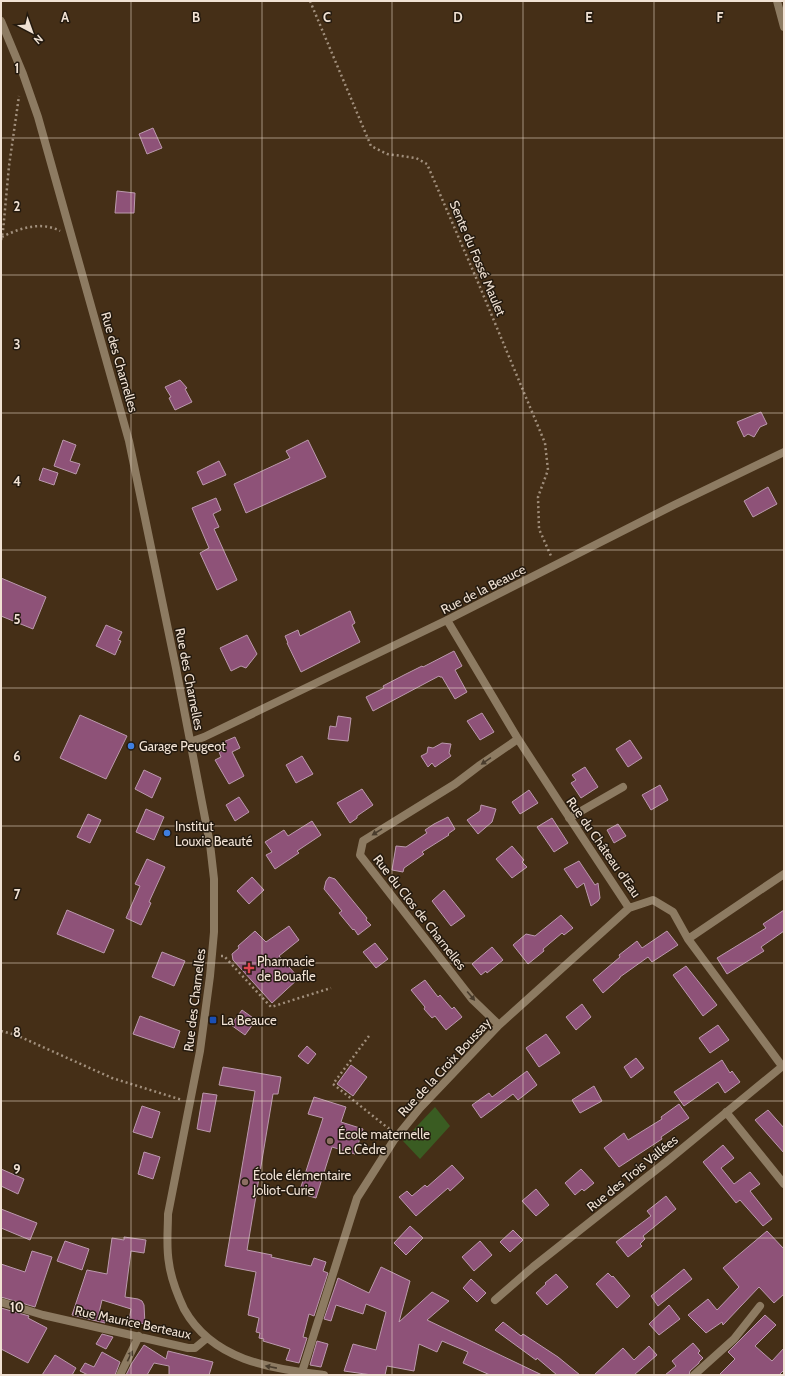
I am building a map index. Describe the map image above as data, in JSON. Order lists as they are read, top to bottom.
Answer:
{
  "streets": {
    "street": [
      "Rue des Charnelles",
      "Rue de la Beauce",
      "Rue du Château d'Eau",
      "Rue du Clos de Charnelles",
      "Rue de la Croix Boussay",
      "Rue des Trois Vallées",
      "Rue Maurice Berteaux"
    ],
    "path": ["Sente du Fossé Maulet"]
  },
  "crossings": [
    ["Sente du Fossé Maulet", "Rue de la Beauce"],
    ["Rue des Charnelles", "Rue de la Beauce"],
    ["Rue des Charnelles", "Rue Maurice Berteaux"],
    ["Rue de la Beauce", "Rue du Château d'Eau"],
    ["Rue du Château d'Eau", "Rue du Clos de Charnelles"],
    ["Rue du Château d'Eau", "Rue de la Croix Boussay"],
    ["Rue du Château d'Eau", "Rue des Trois Vallées"],
    ["Rue du Clos de Charnelles", "Rue de la Croix Boussay"],
    ["Rue de la Croix Boussay", "Rue Maurice Berteaux"]
  ],
  "places": {
    "other": [
      "Garage Peugeot",
      "Institut Louxie Beauté",
      "École maternelle Le Cèdre",
      "École élémentaire Joliot-Curie"
    ],
    "health": ["Pharmacie de Bouafle"],
    "transit": ["La Beauce"]
  },
  "north": "bottom right",
  "grid": {
    "columns": [
      "A",
      "B",
      "C",
      "D",
      "E",
      "F"
    ],
    "rows": [
      "1",
      "2",
      "3",
      "4",
      "5",
      "6",
      "7",
      "8",
      "9",
      "10"
    ]
  }
}
